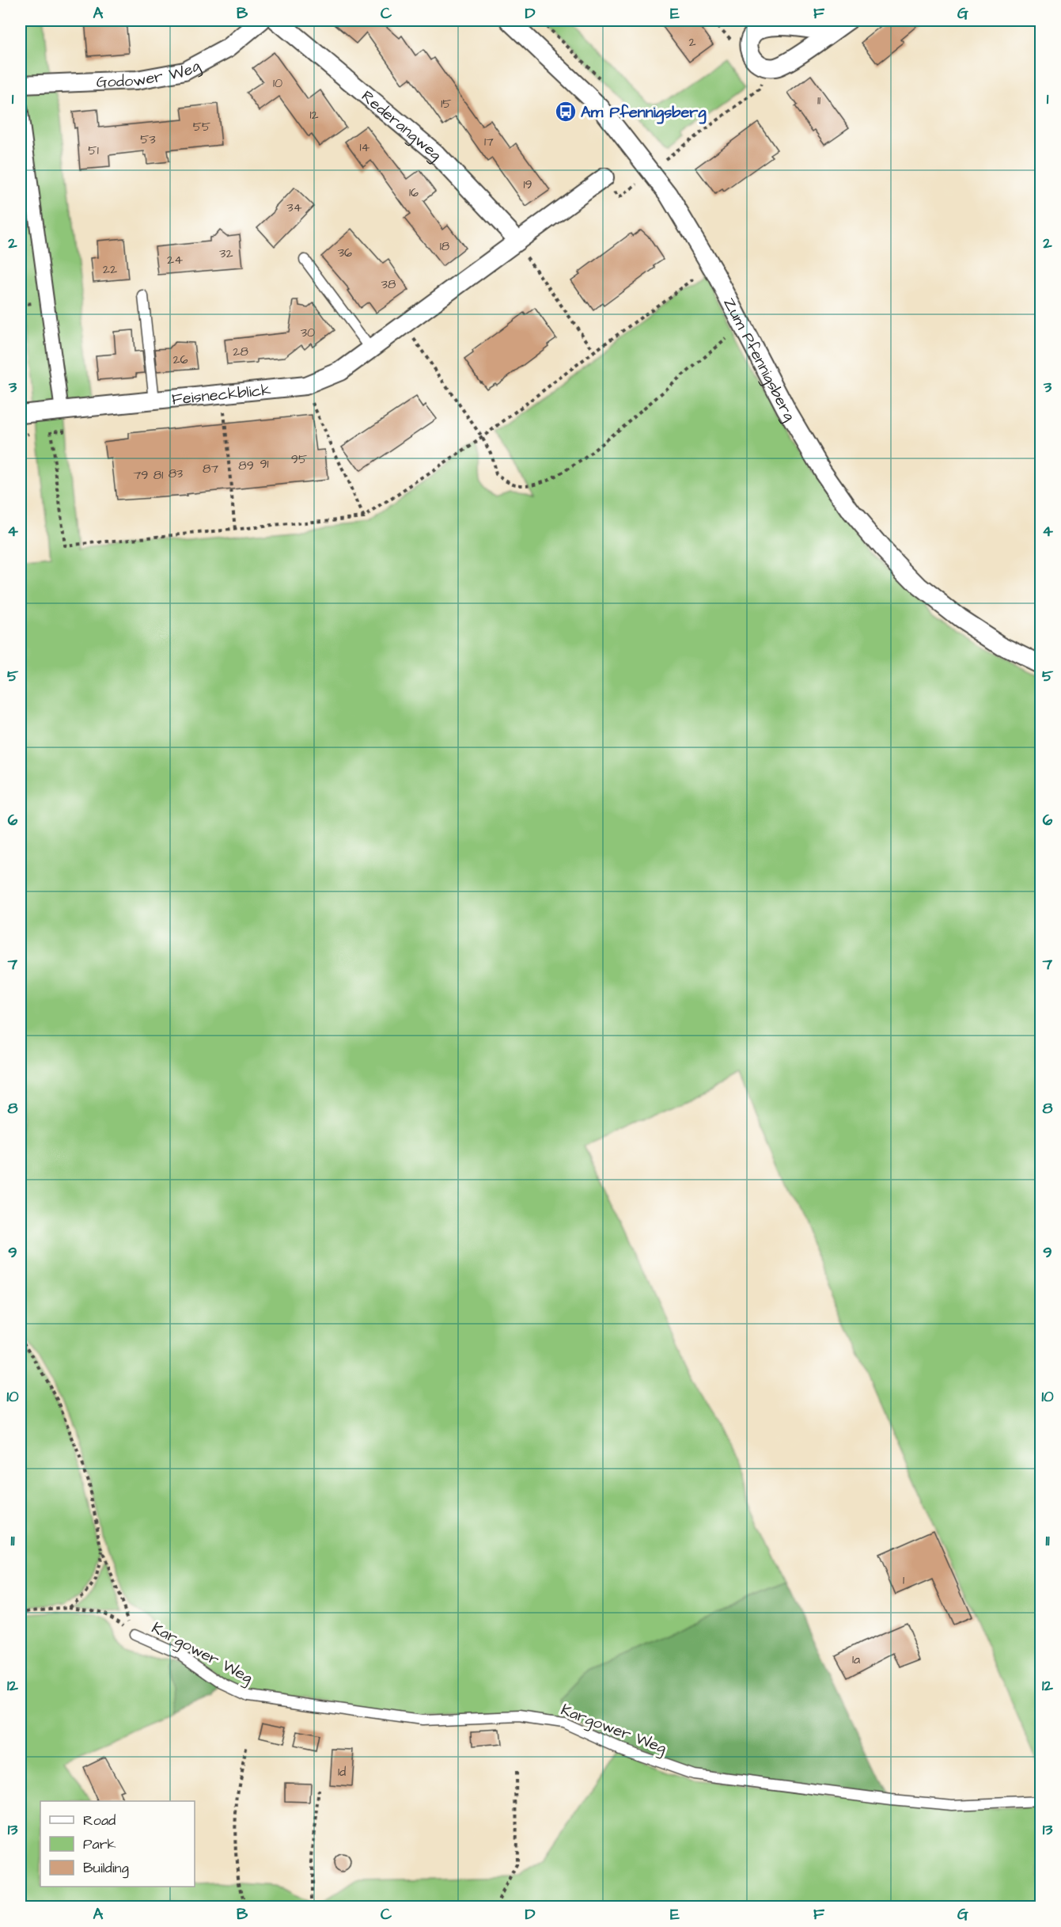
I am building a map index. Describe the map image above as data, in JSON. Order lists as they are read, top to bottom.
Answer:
{
  "streets": {
    "street": [
      "Godower Weg",
      "Rederangweg",
      "Zum Pfennigsberg",
      "Feisneckblick"
    ],
    "lane": ["Kargower Weg"]
  },
  "crossings": [
    ["Rederangweg", "Feisneckblick"]
  ],
  "places": {
    "bus stop": ["Am Pfennigsberg"]
  },
  "house_numbers": [
    "2",
    "10",
    "11",
    "15",
    "12",
    "55",
    "53",
    "17",
    "14",
    "51",
    "19",
    "16",
    "34",
    "18",
    "36",
    "32",
    "24",
    "22",
    "38",
    "30",
    "28",
    "26",
    "95",
    "91",
    "89",
    "87",
    "83",
    "79",
    "81",
    "1",
    "1a",
    "1d"
  ],
  "legend": ["Road", "Park", "Building"],
  "grid": {
    "columns": [
      "A",
      "B",
      "C",
      "D",
      "E",
      "F",
      "G"
    ],
    "rows": [
      "1",
      "2",
      "3",
      "4",
      "5",
      "6",
      "7",
      "8",
      "9",
      "10",
      "11",
      "12",
      "13"
    ]
  }
}
